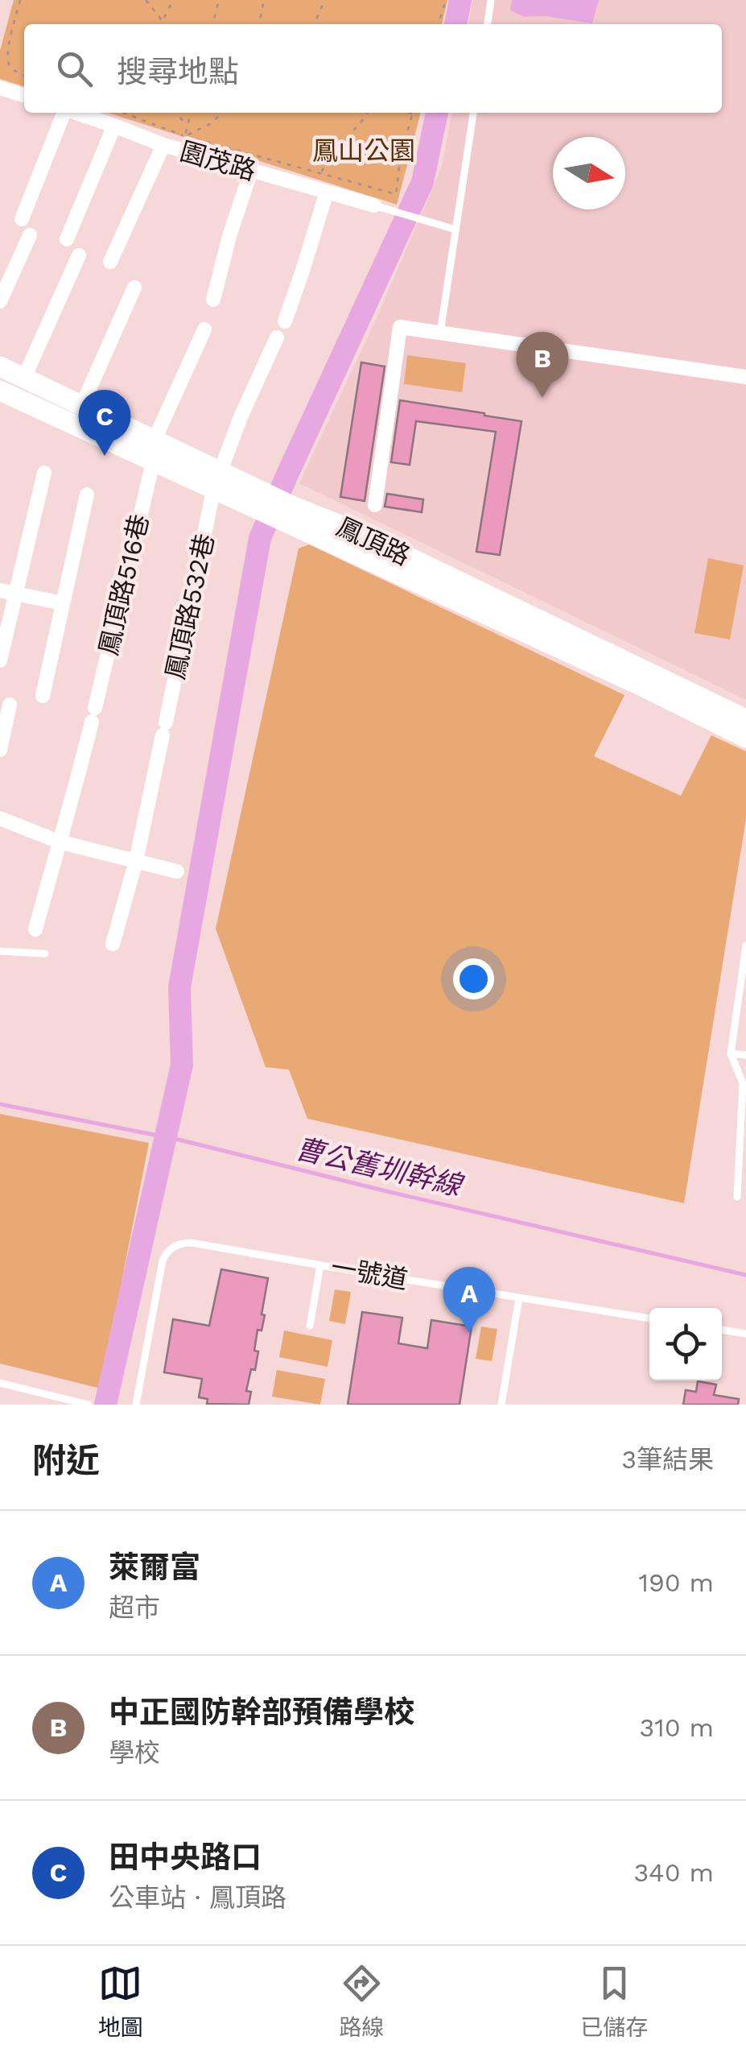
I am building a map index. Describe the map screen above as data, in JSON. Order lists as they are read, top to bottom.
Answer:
{
  "streets": {
    "main road": ["鳳頂路"],
    "street": ["園茂路", "鳳頂路516巷", "鳳頂路532巷"],
    "lane": ["一號道"]
  },
  "crossings": [
    ["鳳頂路", "鳳頂路516巷"],
    ["鳳頂路", "鳳頂路532巷"]
  ],
  "water": ["曹公舊圳幹線"],
  "parks": ["鳳山公園"],
  "north": "right",
  "page": {
    "search": "搜尋地點",
    "pins": ["B", "C", "A"],
    "heading": ["附近", "3筆結果"],
    "list": [
      {
        "mark": "A",
        "name": "萊爾富",
        "note": "超市",
        "value": "190 m"
      },
      {
        "mark": "B",
        "name": "中正國防幹部預備學校",
        "note": "學校",
        "value": "310 m"
      },
      {
        "mark": "C",
        "name": "田中央路口",
        "note": "公車站 · 鳳頂路",
        "value": "340 m"
      }
    ],
    "nav": ["地圖", "路線", "已儲存"]
  }
}
